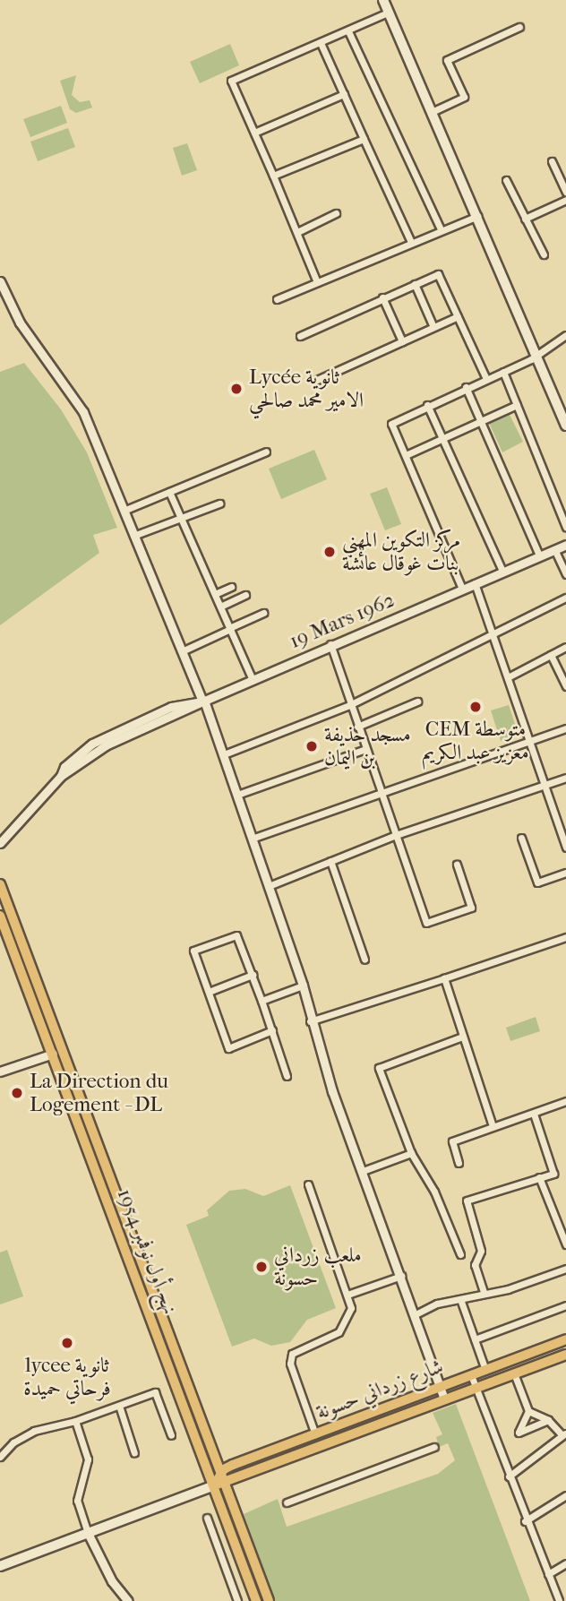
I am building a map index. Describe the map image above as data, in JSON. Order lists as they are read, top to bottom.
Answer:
{
  "streets": {
    "main road": ["نهج أول نوفمبر 1954", "شارع زرداني حسونة"],
    "street": ["19 Mars 1962"]
  },
  "crossings": [
    ["نهج أول نوفمبر 1954", "شارع زرداني حسونة"]
  ],
  "places": [
    "Lycée ثانوية الامير محمد صالحي",
    "مركز التكوين المهني بنات غوقال عائشة",
    "CEM متوسطة معزيز عبد الكريم",
    "مسجد حذيفة بن اليمان",
    "La Direction du Logement - DL",
    "ملعب زرداني حسونة",
    "lycee ثانوية فرحاتي حميدة"
  ]
}
